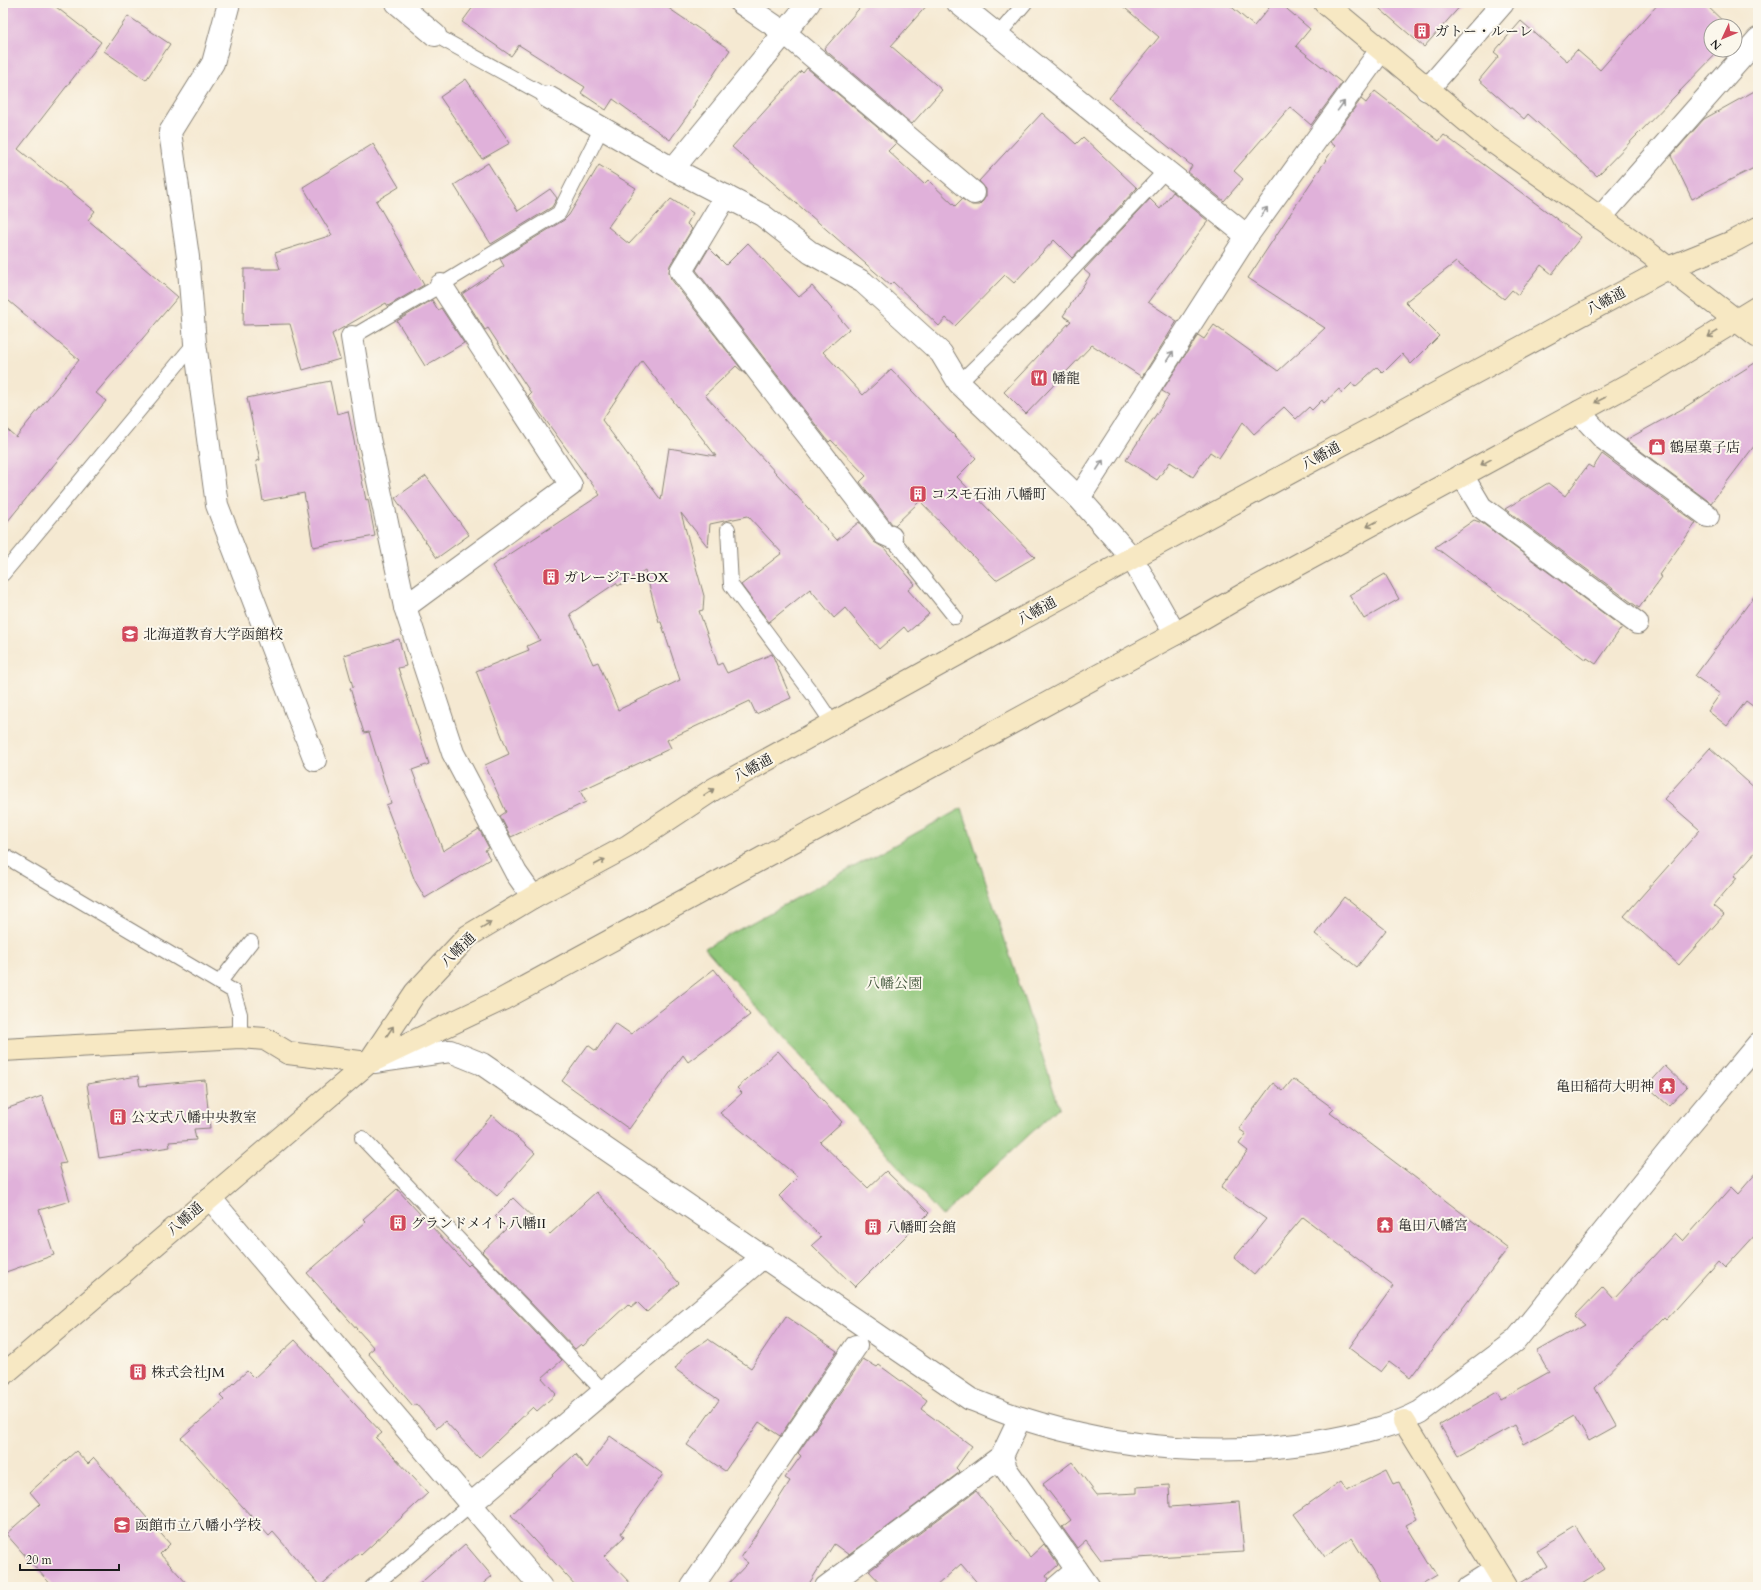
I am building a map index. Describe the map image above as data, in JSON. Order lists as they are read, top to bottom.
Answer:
{
  "streets": {
    "street": ["八幡通"]
  },
  "parks": ["八幡公園"],
  "places": {
    "building": [
      "ガトー・ルーレ",
      "コスモ石油 八幡町",
      "ガレージT-BOX",
      "公文式八幡中央教室",
      "グランドメイト八幡II",
      "八幡町会館",
      "株式会社JM"
    ],
    "restaurant": ["幡龍"],
    "shop": ["鶴屋菓子店"],
    "school or university": ["北海道教育大学函館校", "函館市立八幡小学校"],
    "temple": ["亀田稲荷大明神", "亀田八幡宮"]
  },
  "scale_bar": "20 m",
  "north": "bottom left"
}
